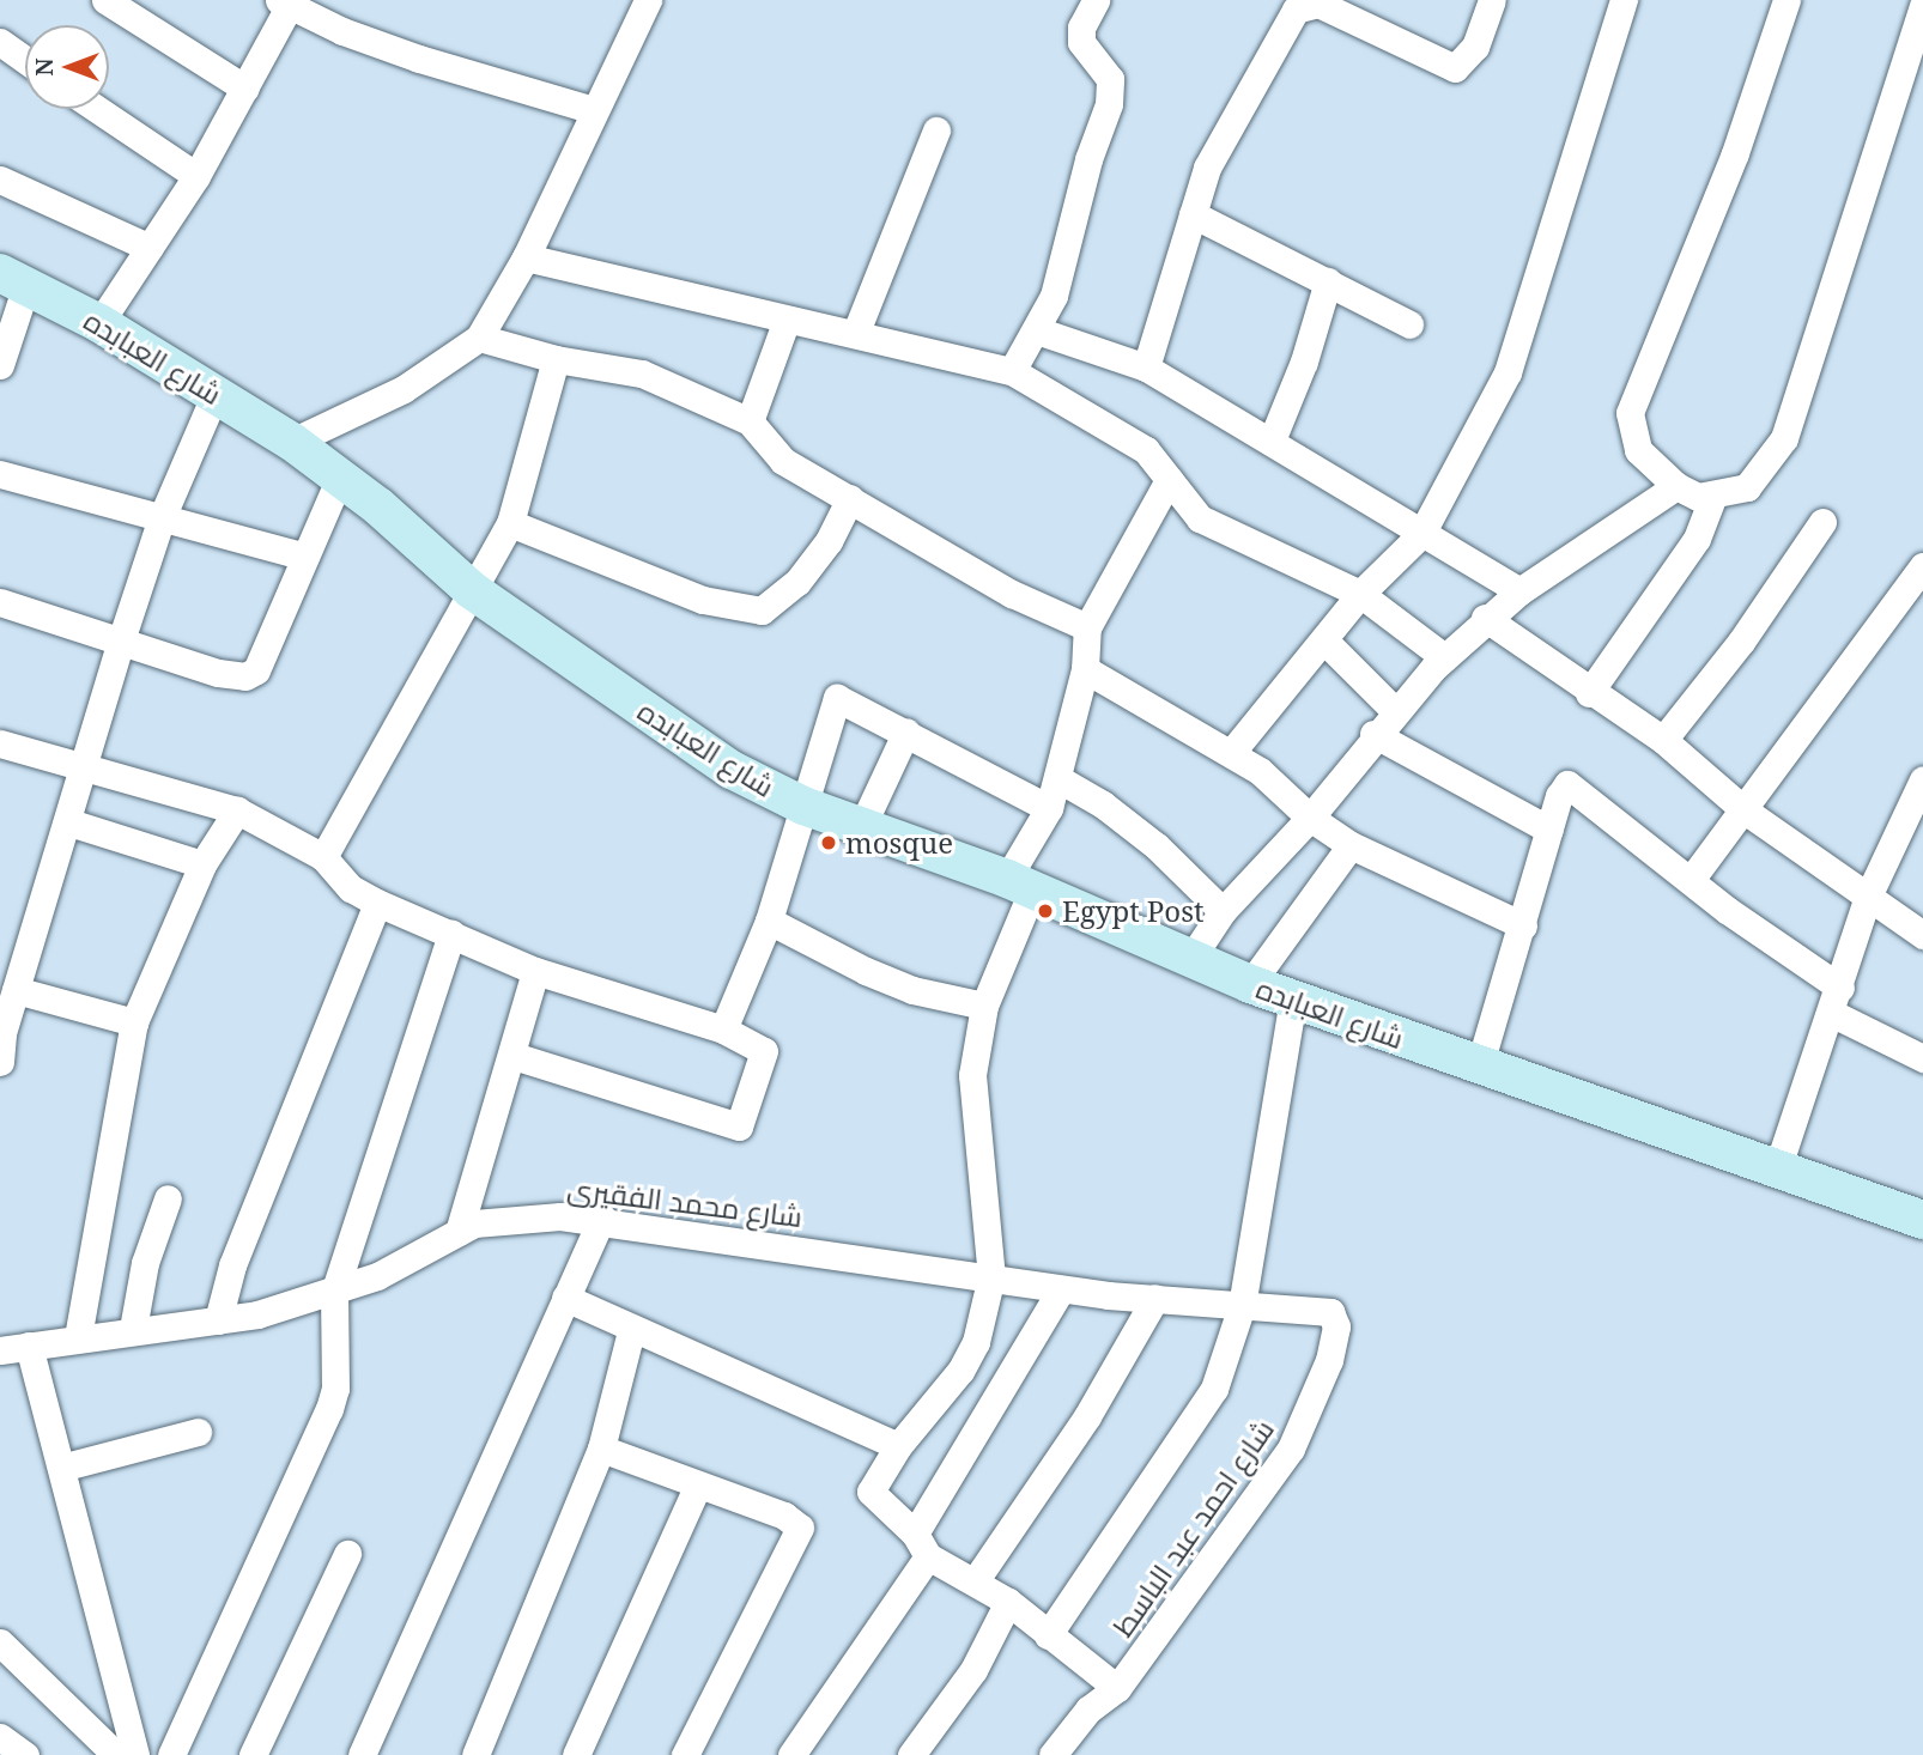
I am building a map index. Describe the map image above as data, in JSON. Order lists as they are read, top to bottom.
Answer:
{
  "streets": {
    "street": ["شارع العبابده", "شارع محمد الفقيرى", "شارع احمد عبد الباسط"]
  },
  "crossings": [
    ["شارع محمد الفقيرى", "شارع احمد عبد الباسط"]
  ],
  "places": ["mosque", "Egypt Post"],
  "north": "left"
}
